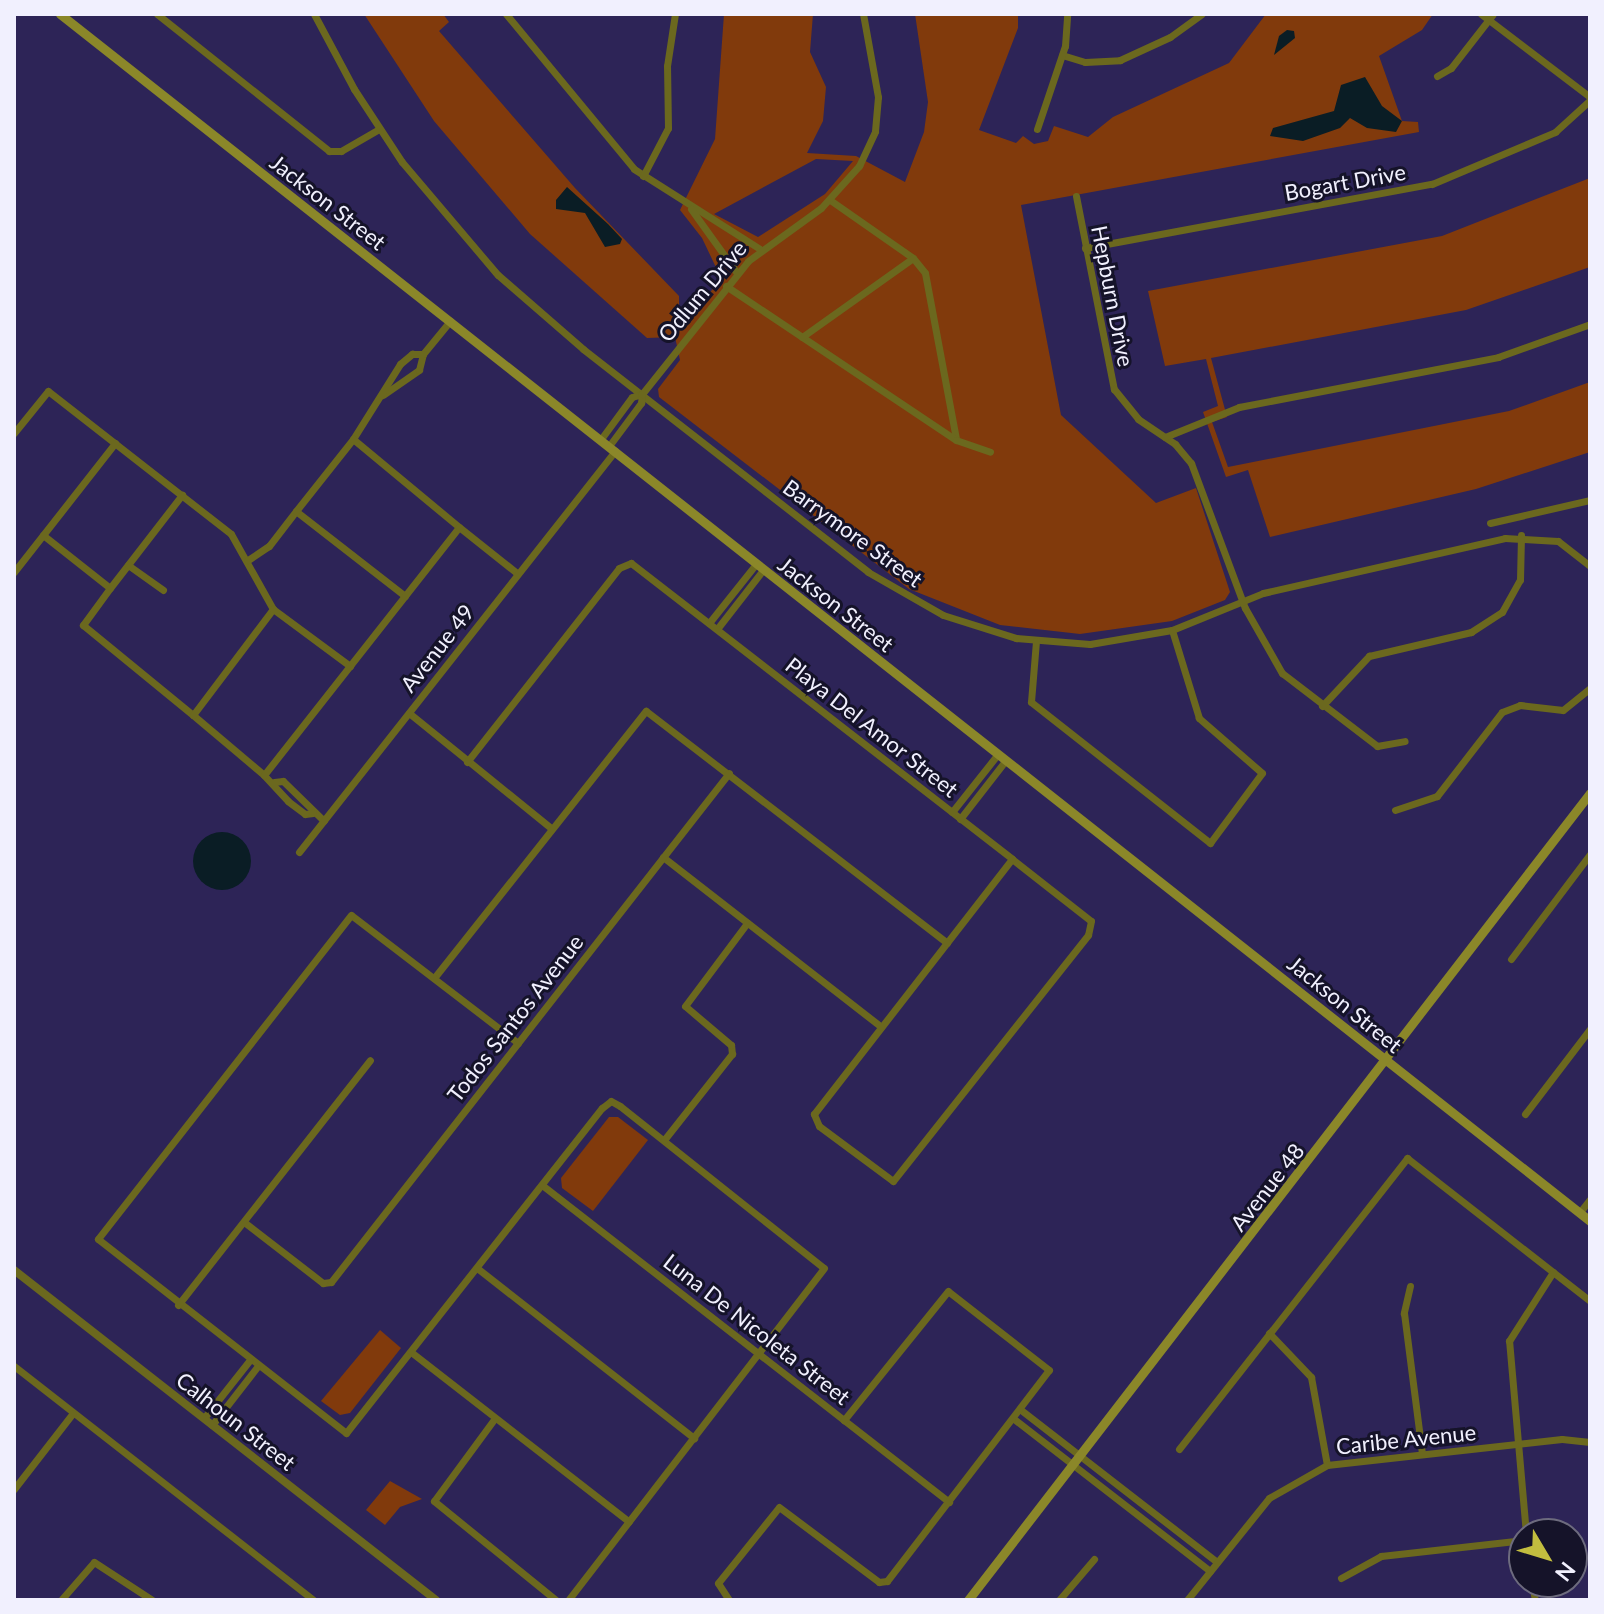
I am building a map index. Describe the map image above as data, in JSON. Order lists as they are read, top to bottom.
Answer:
{
  "streets": {
    "main road": ["Jackson Street", "Avenue 48"],
    "street": [
      "Bogart Drive",
      "Odlum Drive",
      "Hepburn Drive",
      "Barrymore Street",
      "Avenue 49",
      "Playa Del Amor Street",
      "Todos Santos Avenue",
      "Luna De Nicoleta Street",
      "Calhoun Street",
      "Caribe Avenue"
    ]
  },
  "crossings": [
    ["Bogart Drive", "Hepburn Drive"],
    ["Jackson Street", "Odlum Drive"],
    ["Jackson Street", "Avenue 49"],
    ["Jackson Street", "Avenue 48"],
    ["Odlum Drive", "Barrymore Street"],
    ["Odlum Drive", "Avenue 49"],
    ["Hepburn Drive", "Barrymore Street"]
  ],
  "north": "bottom right"
}
